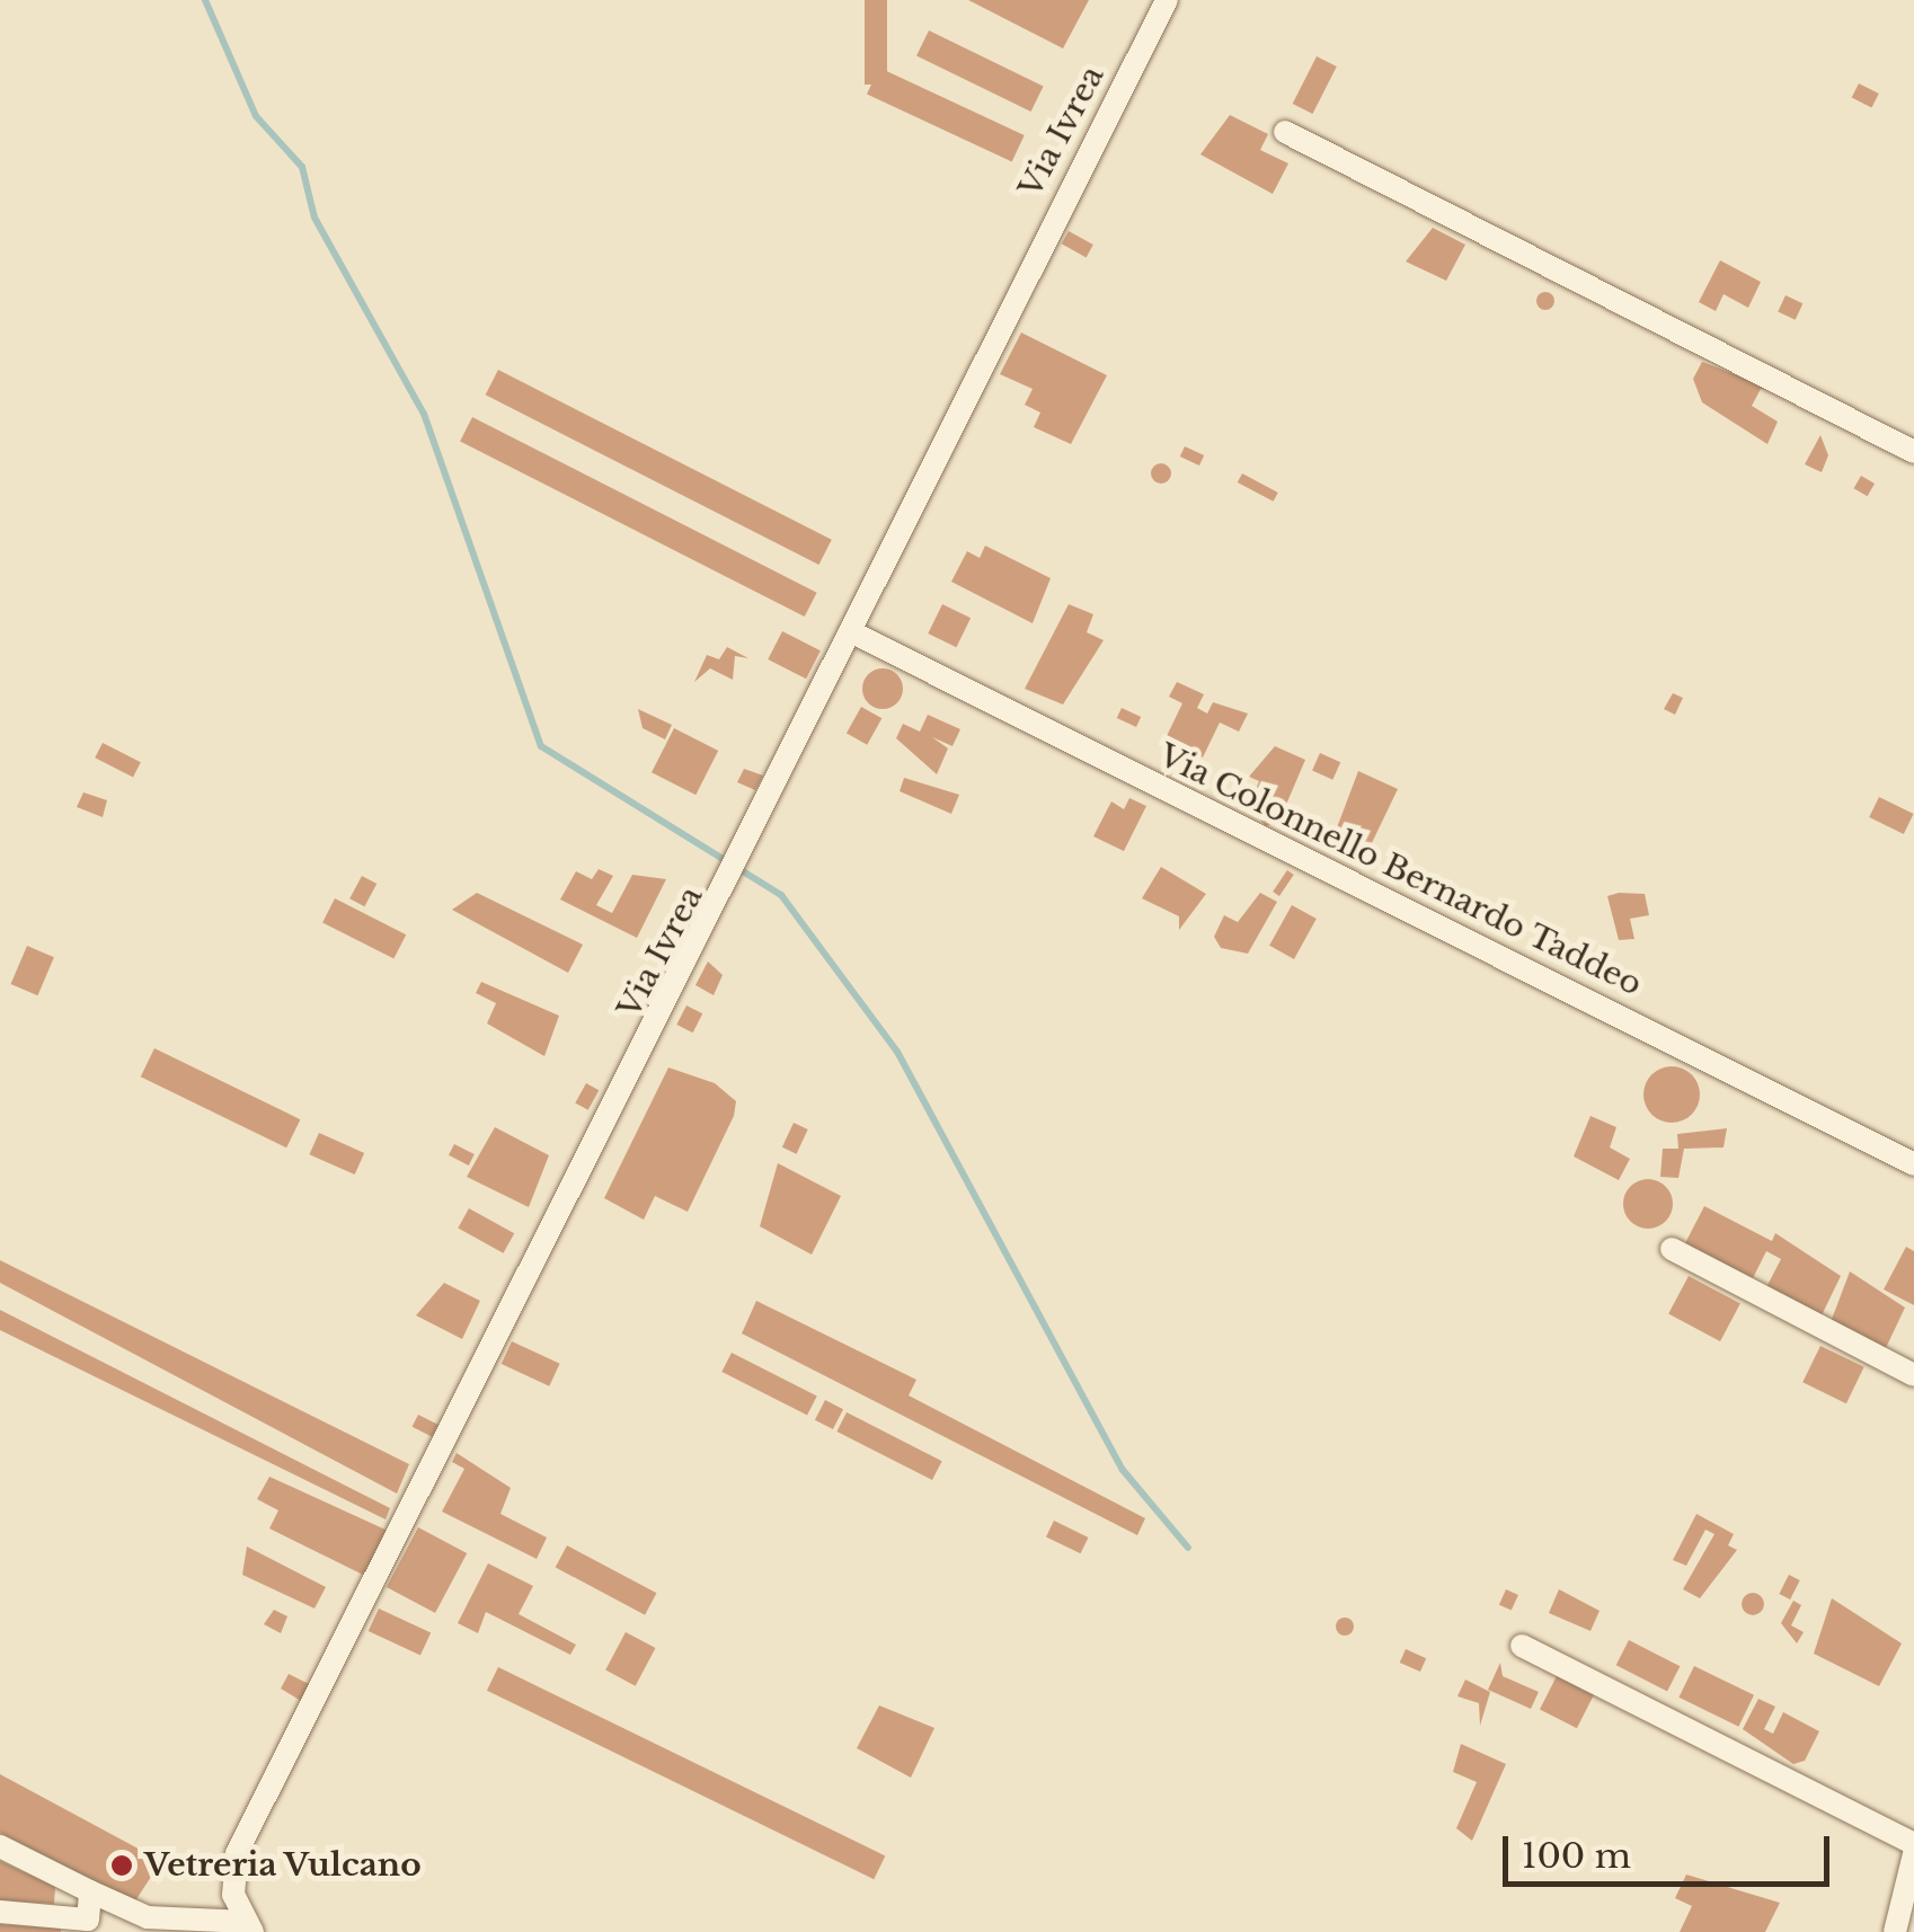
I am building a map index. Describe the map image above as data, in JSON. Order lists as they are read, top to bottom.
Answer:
{
  "streets": {
    "street": ["Via Ivrea", "Via Colonnello Bernardo Taddeo"]
  },
  "crossings": [
    ["Via Ivrea", "Via Colonnello Bernardo Taddeo"]
  ],
  "places": ["Vetreria Vulcano"],
  "scale_bar": "100 m"
}
